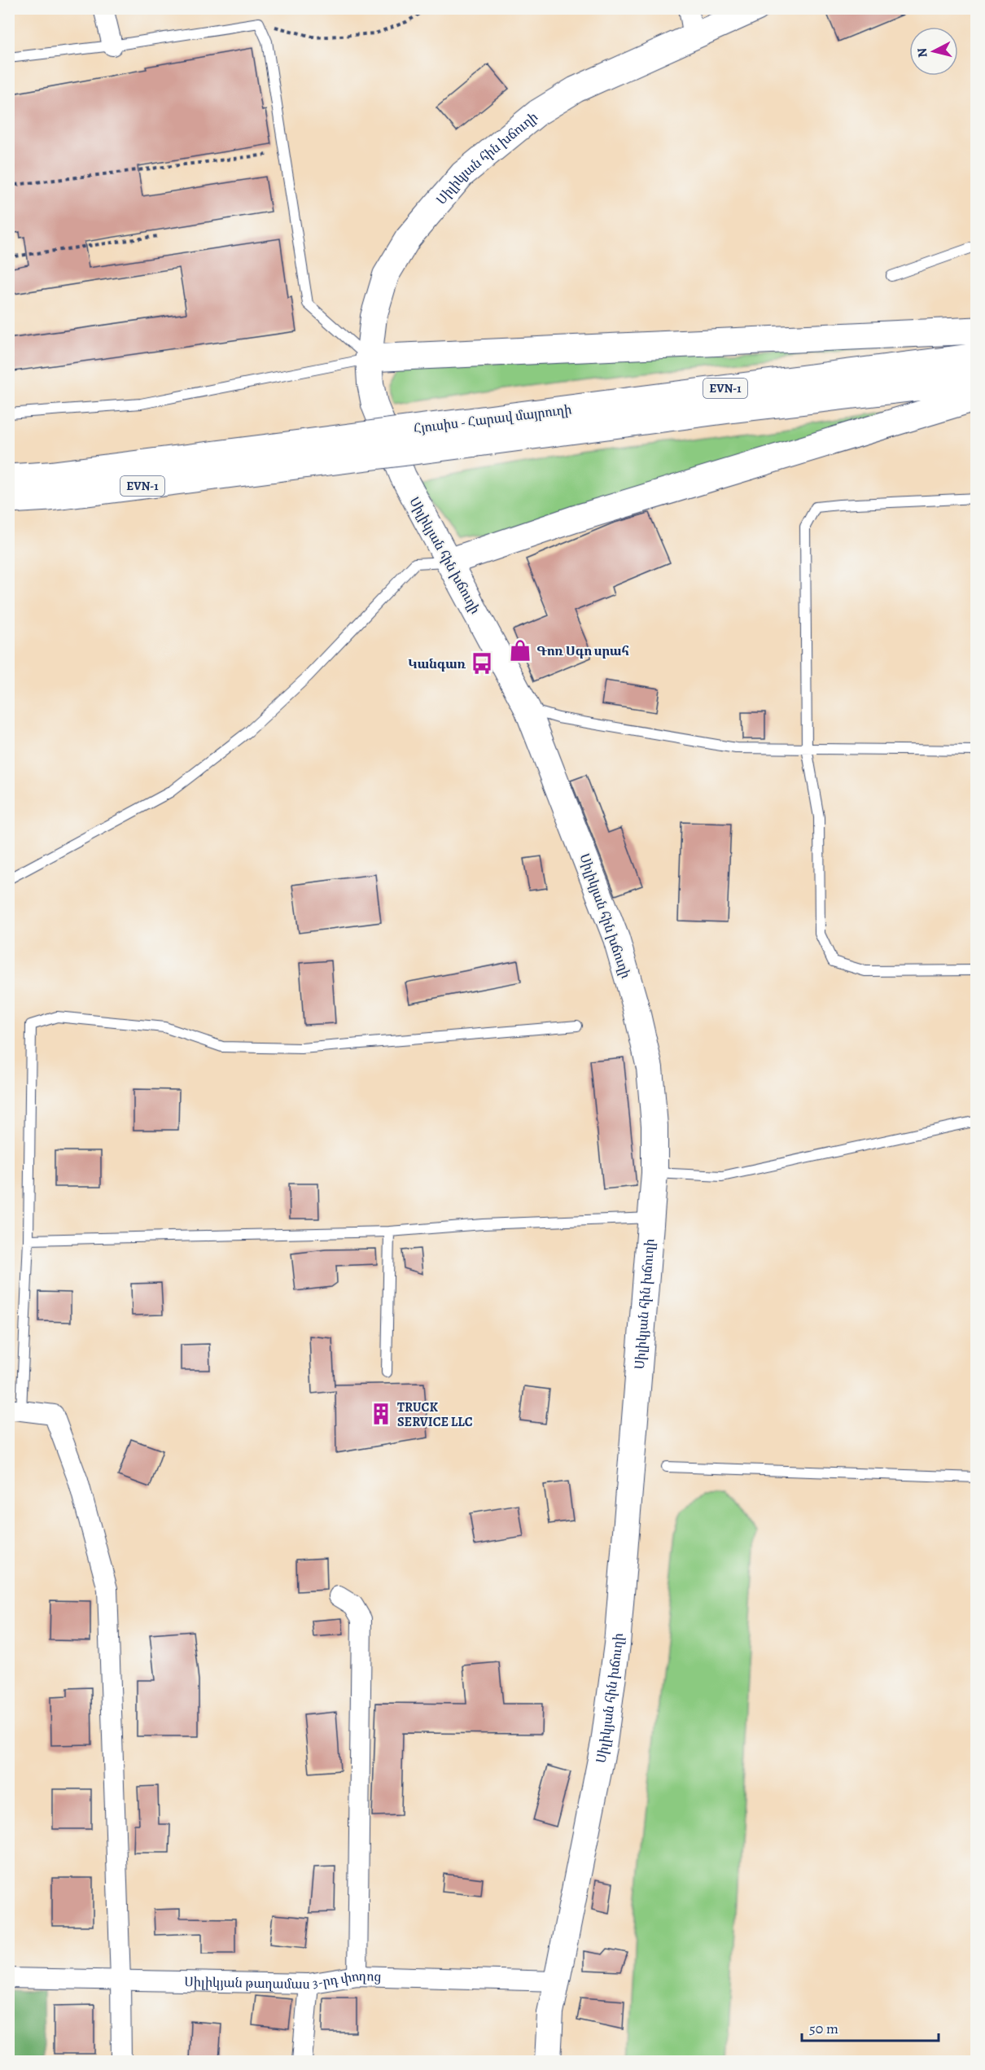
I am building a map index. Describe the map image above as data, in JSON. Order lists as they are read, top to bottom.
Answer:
{
  "streets": {
    "highway": ["EVN-1", "Հյուսիս - Հարավ մայրուղի"],
    "street": ["Սիլիկյան հին խճուղի", "Սիլիկյան թաղամաս 3-րդ փողոց"]
  },
  "crossings": [
    ["Սիլիկյան հին խճուղի", "Սիլիկյան թաղամաս 3-րդ փողոց"]
  ],
  "places": {
    "shop": ["Գոռ Սգո սրահ"],
    "bus stop": ["Կանգառ"],
    "building": ["TRUCK SERVICE LLC"]
  },
  "scale_bar": "50 m",
  "north": "left"
}
